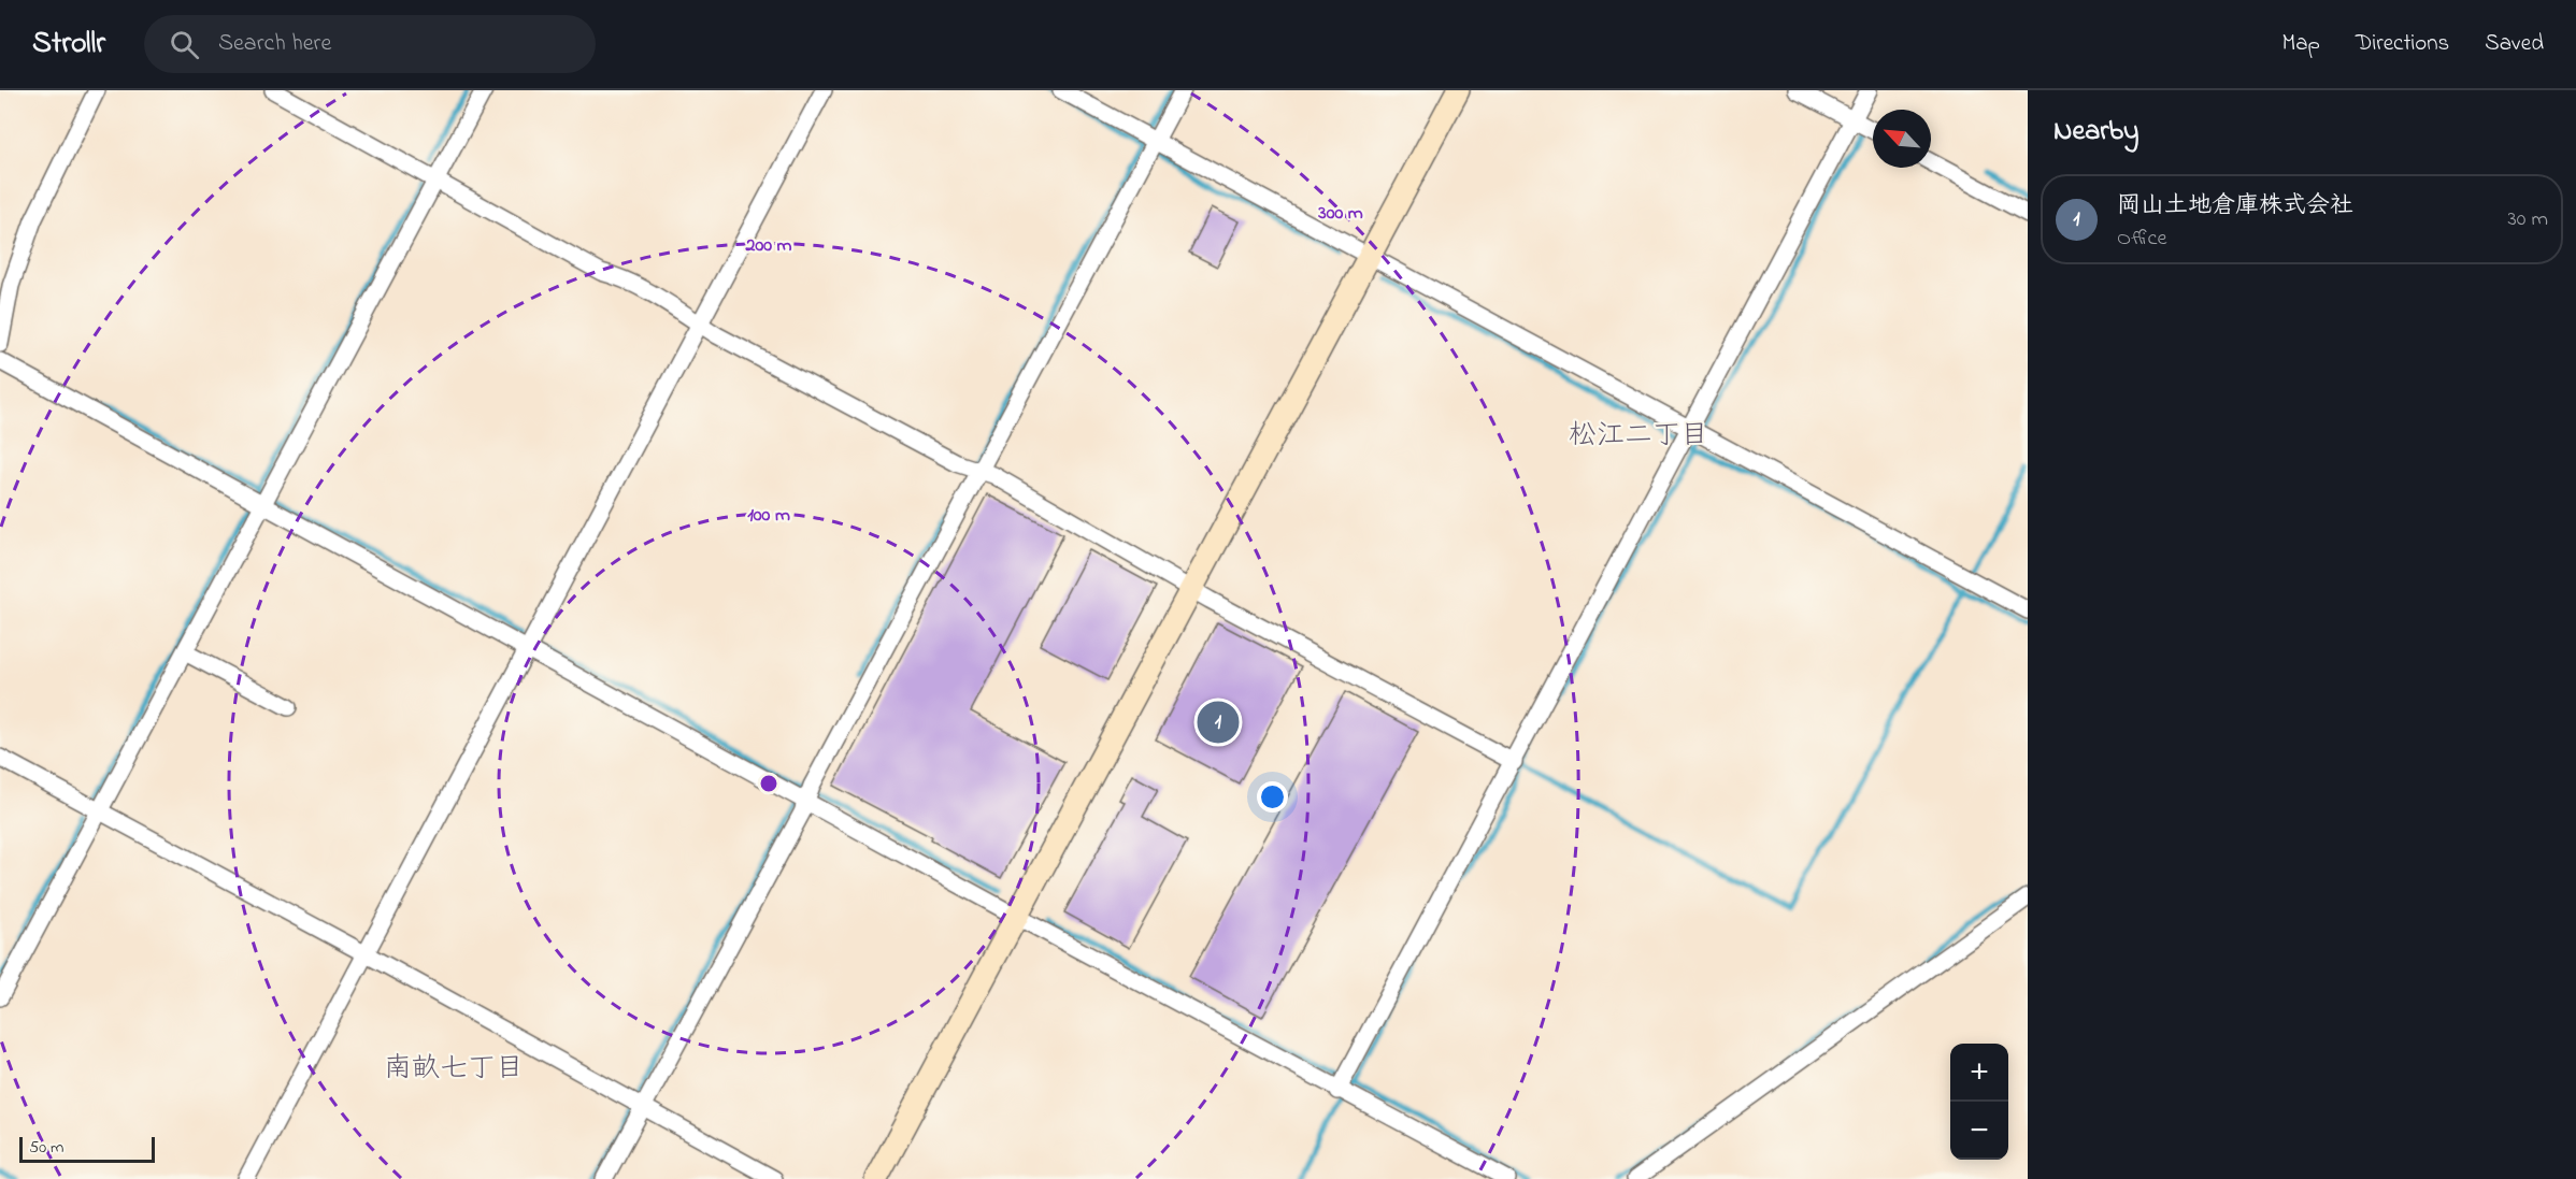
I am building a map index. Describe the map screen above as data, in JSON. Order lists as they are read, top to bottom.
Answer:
{
  "districts": ["松江二丁目", "南畝七丁目"],
  "scale_bar": "50 m",
  "north": "top left",
  "page": {
    "header": "Strollr",
    "search": "Search here",
    "nav": ["Map", "Directions", "Saved"],
    "heading": "Nearby",
    "list": [
      {
        "mark": "1",
        "name": "岡山土地倉庫株式会社",
        "note": "Office",
        "value": "30 m"
      }
    ],
    "pins": "1",
    "map_buttons": ["+", "−"],
    "scale": "50 m"
  },
  "rings": ["300 m", "200 m", "100 m"]
}
